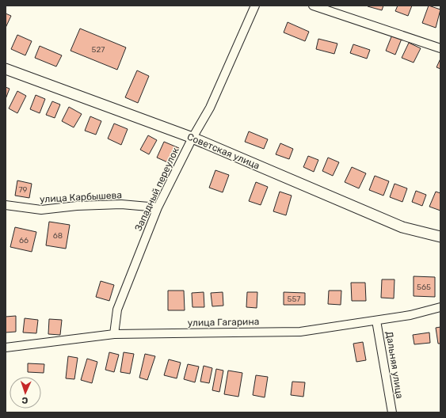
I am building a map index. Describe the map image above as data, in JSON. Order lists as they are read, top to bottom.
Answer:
{
  "streets": {
    "street": [
      "Советская улица",
      "Западный переулок",
      "улица Карбышева",
      "улица Гагарина",
      "Дальняя улица"
    ]
  },
  "crossings": [
    ["Советская улица", "Западный переулок"],
    ["Западный переулок", "улица Карбышева"],
    ["Западный переулок", "улица Гагарина"],
    ["улица Гагарина", "Дальняя улица"]
  ],
  "house_numbers": [
    "527",
    "79",
    "68",
    "66",
    "565",
    "557"
  ],
  "north": "bottom"
}
